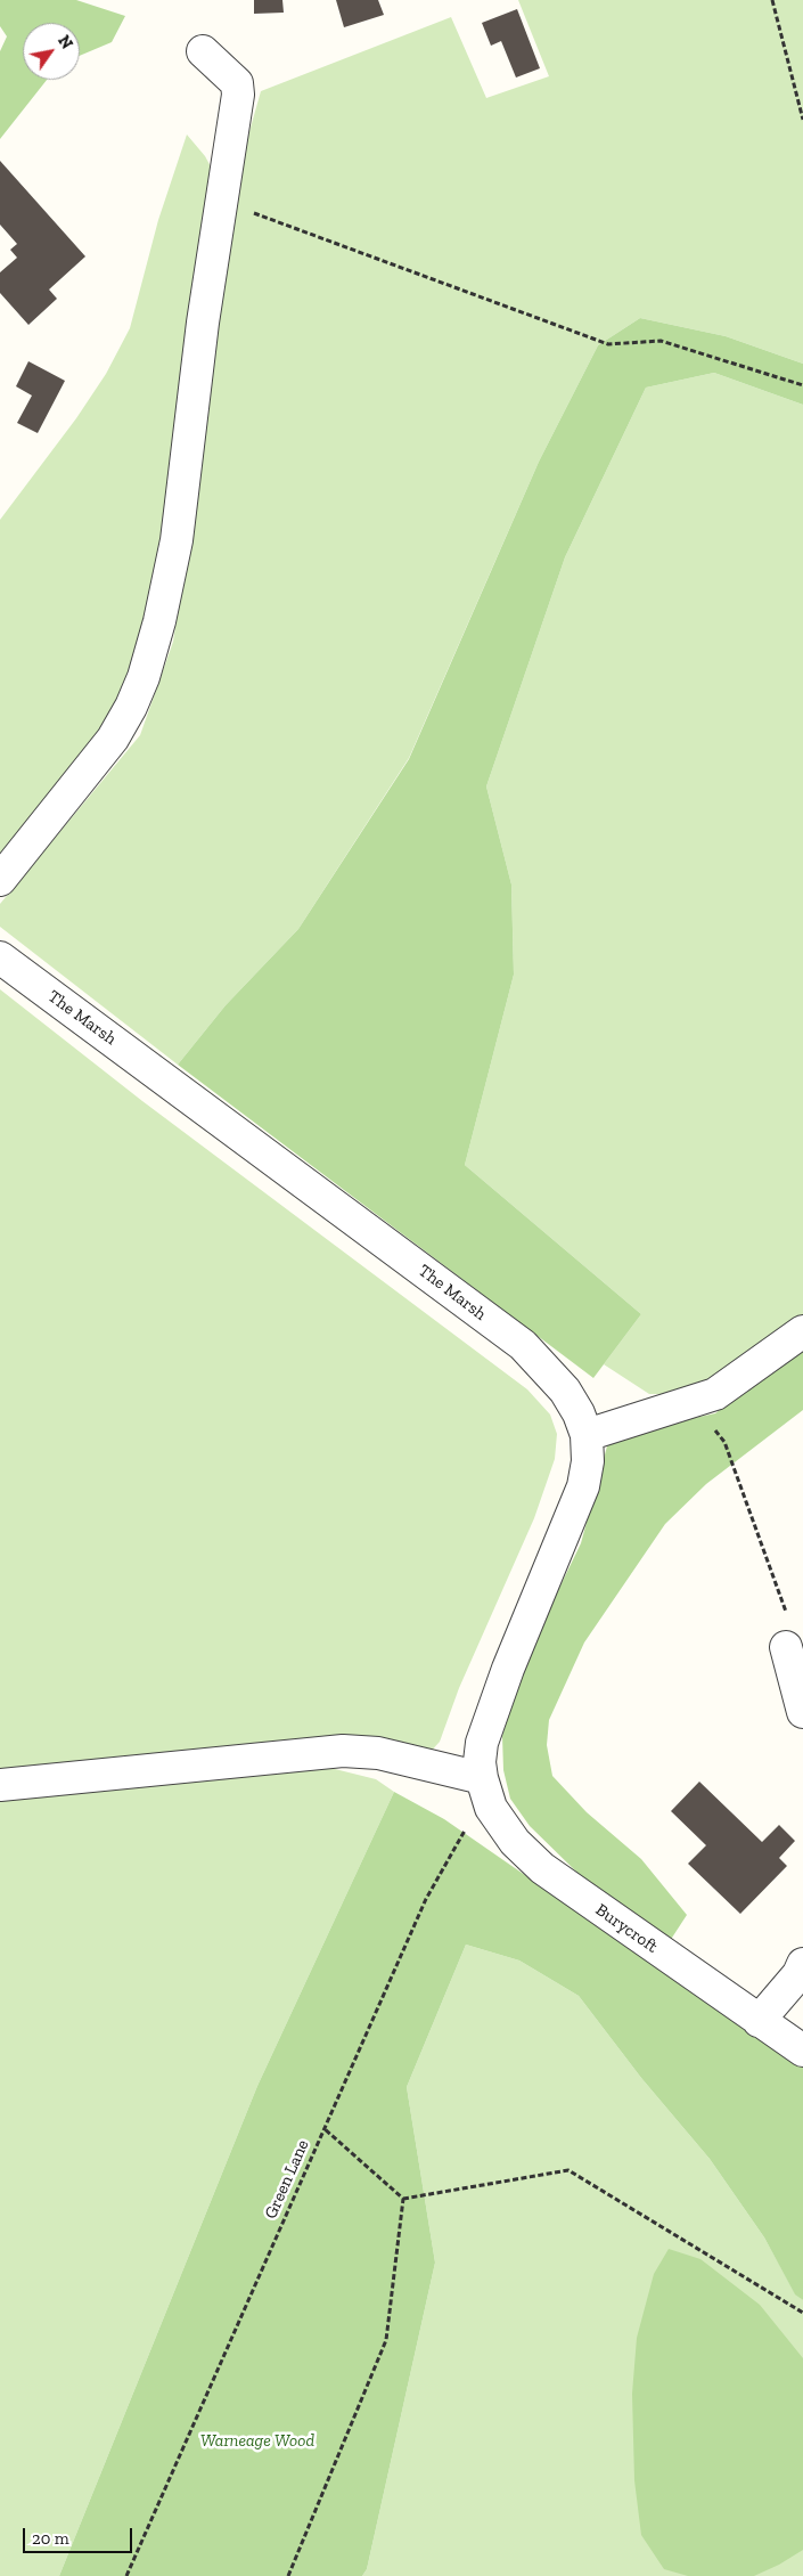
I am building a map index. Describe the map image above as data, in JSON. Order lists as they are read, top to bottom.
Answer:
{
  "streets": {
    "street": ["The Marsh", "Burycroft"],
    "path": ["Green Lane"]
  },
  "crossings": [
    ["The Marsh", "Burycroft"],
    ["Burycroft", "Green Lane"]
  ],
  "parks": ["Warneage Wood"],
  "scale_bar": "20 m",
  "north": "top right"
}
